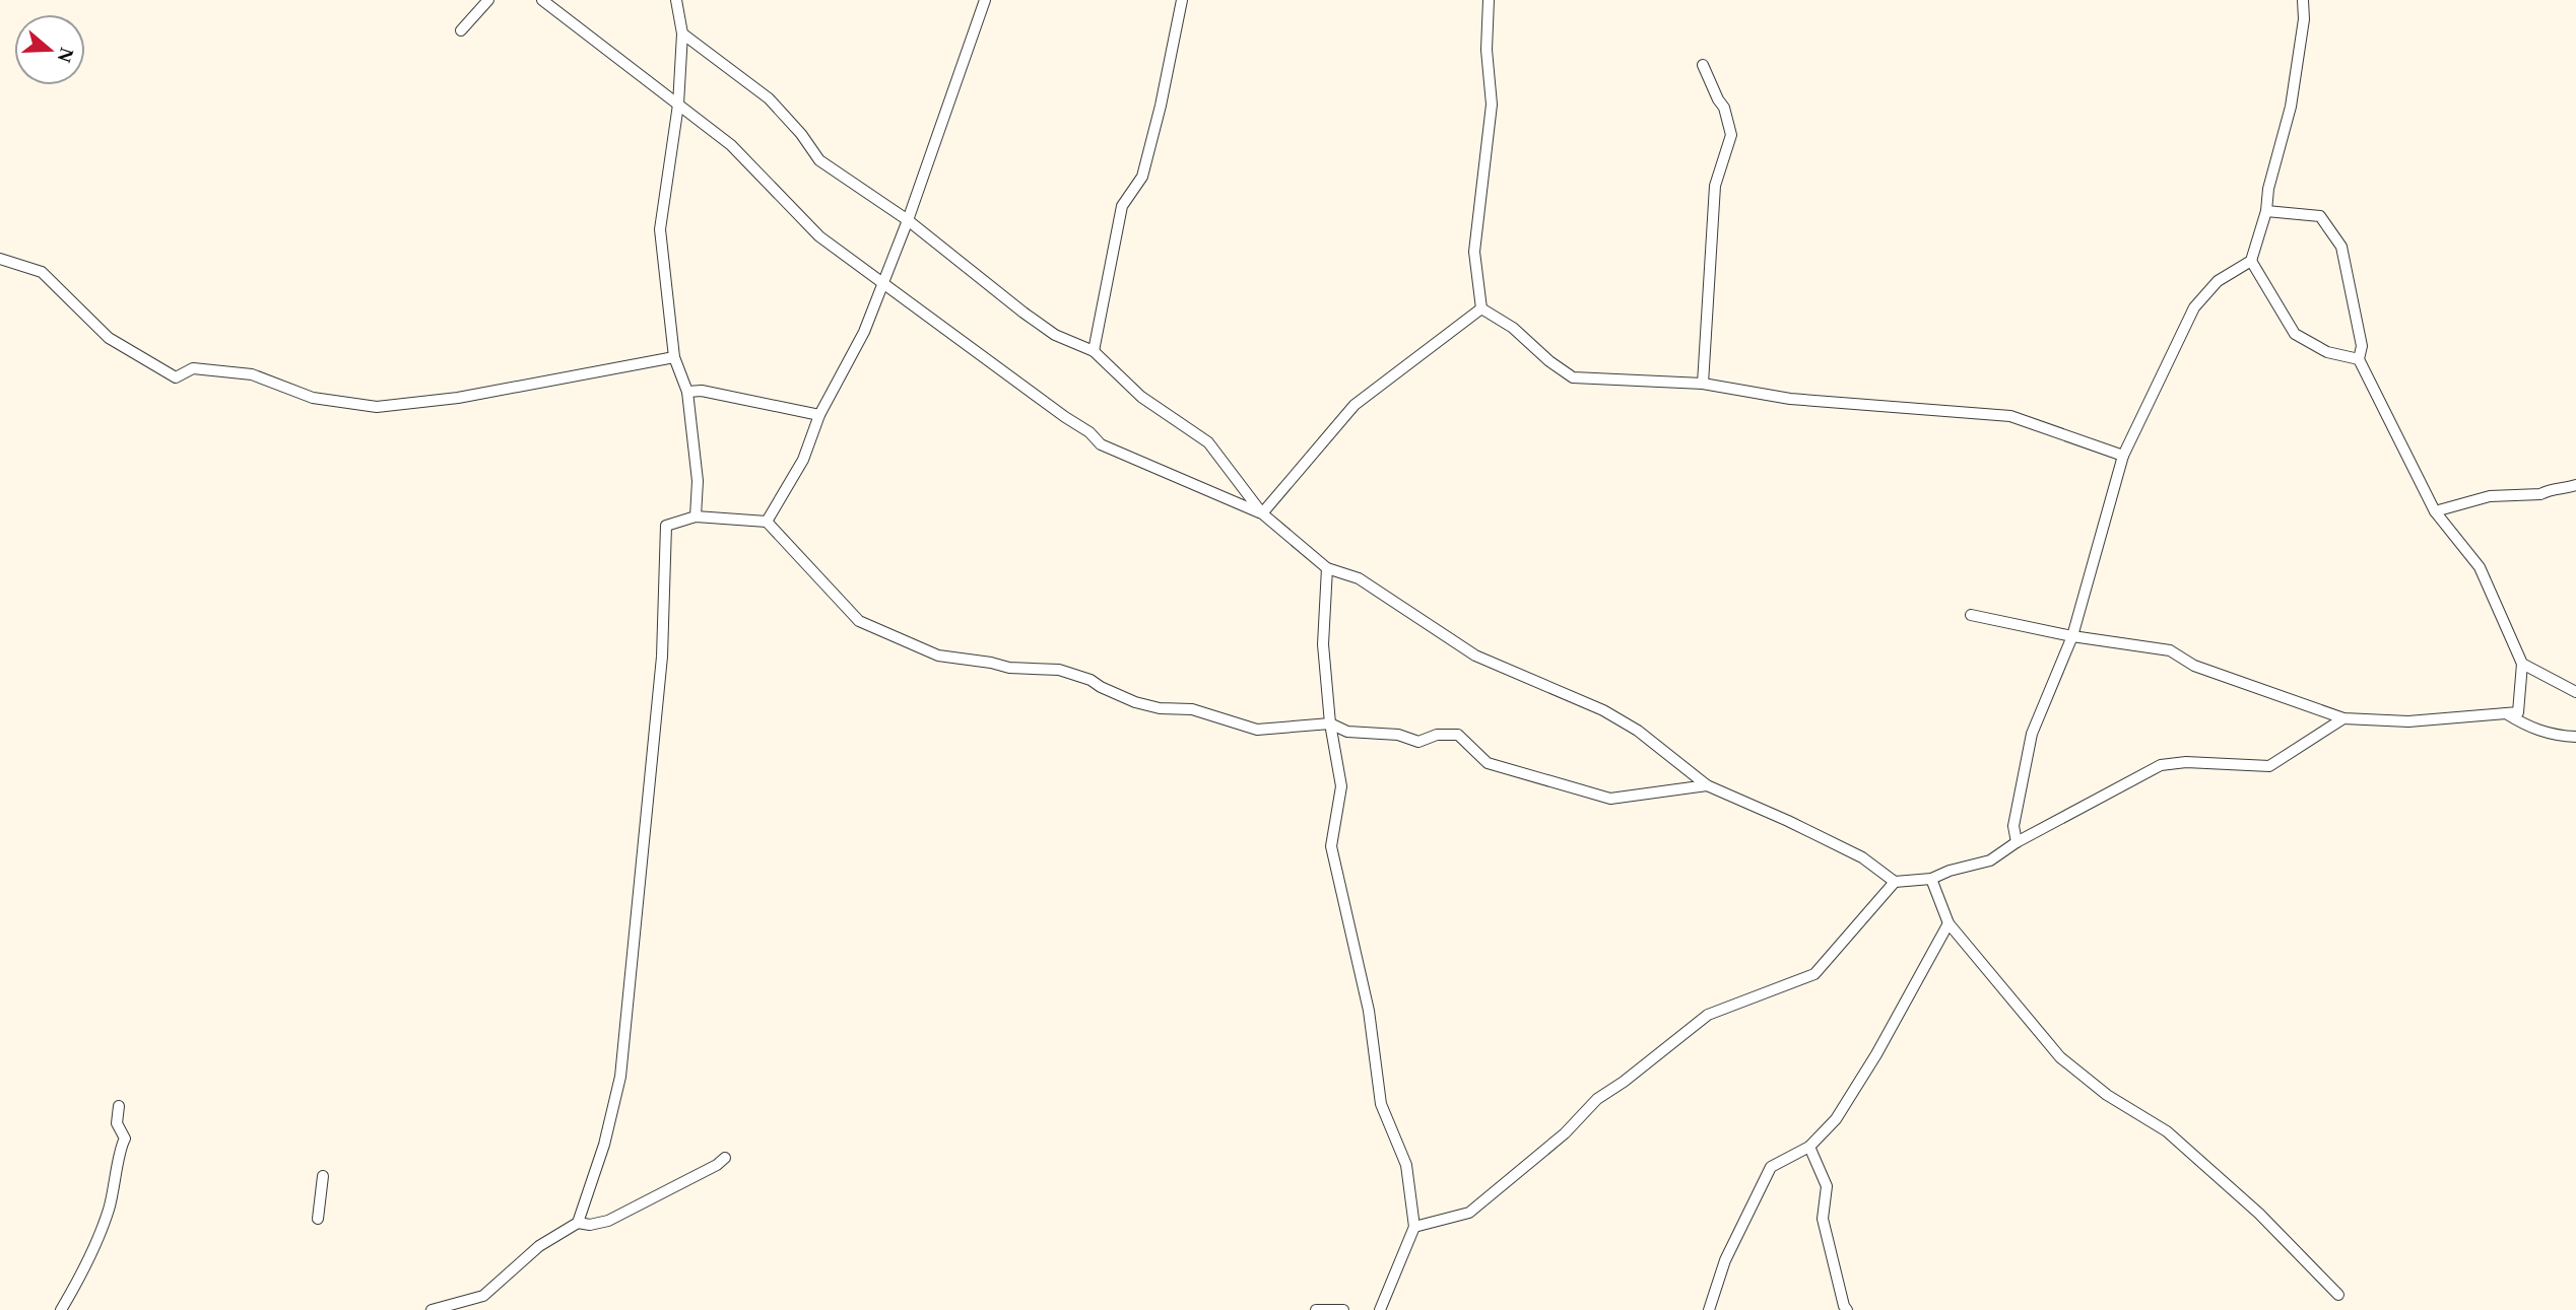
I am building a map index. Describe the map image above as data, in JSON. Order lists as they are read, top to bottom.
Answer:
{
  "north": "right"
}
